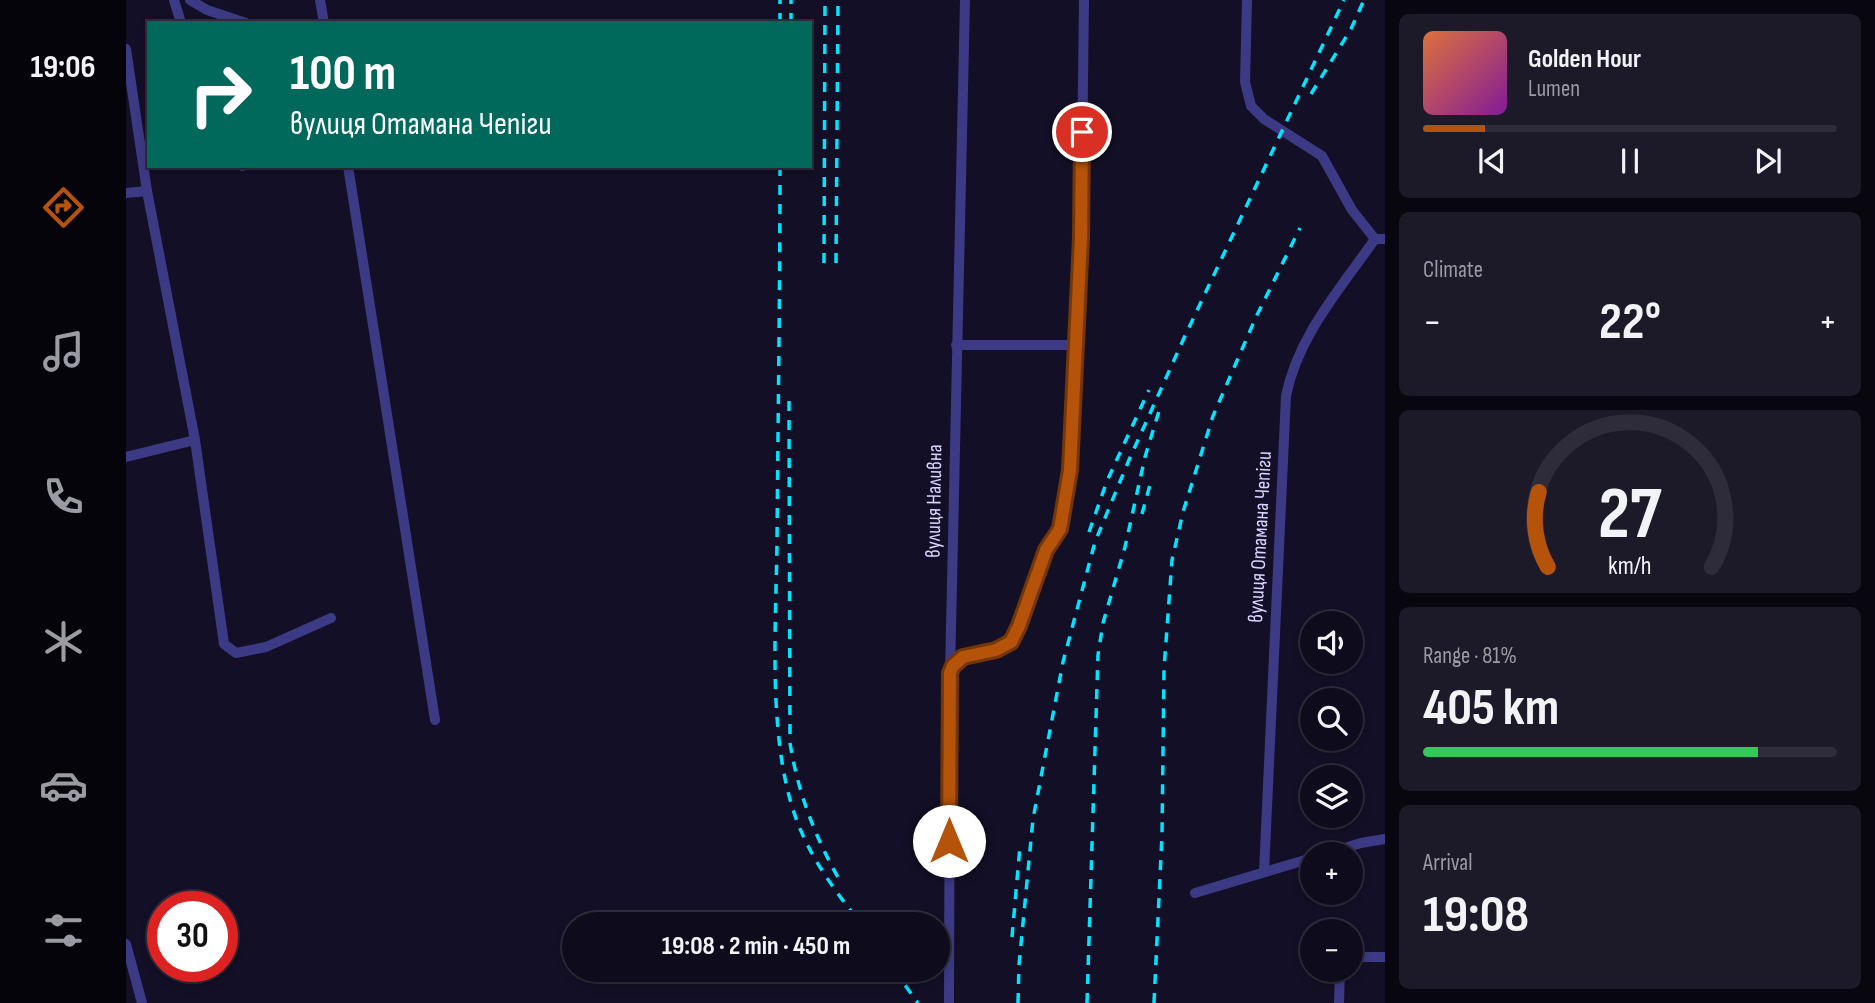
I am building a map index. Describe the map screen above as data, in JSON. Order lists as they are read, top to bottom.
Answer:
{
  "streets": {
    "street": ["вулиця Наливна", "вулиця Отамана Чепіги"]
  },
  "page": {
    "tabs": "19:06",
    "turn": ["100 m", "вулиця Отамана Чепіги"],
    "song": ["Golden Hour", "Lumen"],
    "tile": [
      "Climate",
      ["Range · 81%", "405 km"],
      ["Arrival", "19:08"]
    ],
    "heat": ["−", "22°", "+"],
    "map_buttons": ["+", "−"],
    "limit": "30",
    "trip": "19:08 · 2 min · 450 m",
    "gauge": ["27", "km/h"]
  }
}
